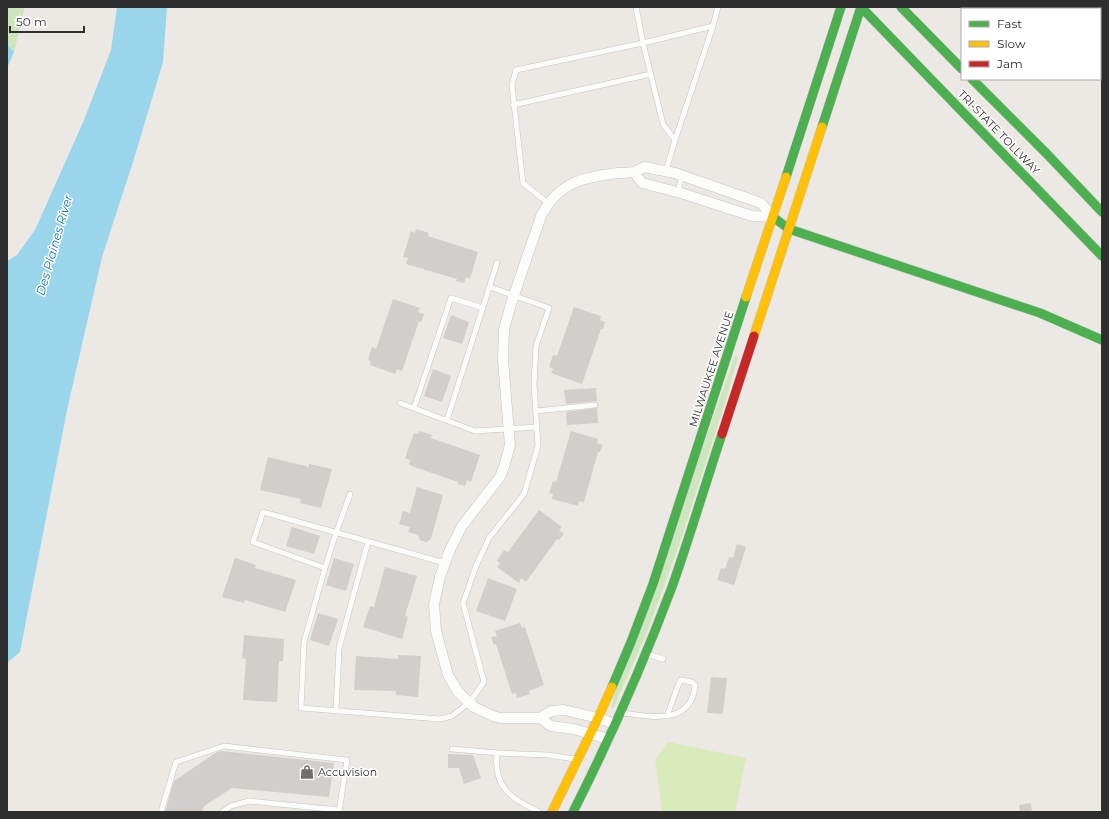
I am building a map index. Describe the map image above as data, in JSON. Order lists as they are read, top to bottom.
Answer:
{
  "streets": {
    "main road": ["TRI-STATE TOLLWAY", "MILWAUKEE AVENUE"]
  },
  "water": ["Des Plaines River"],
  "places": {
    "shop": ["Accuvision"]
  },
  "legend": ["Fast", "Slow", "Jam"],
  "scale_bar": "50 m"
}
